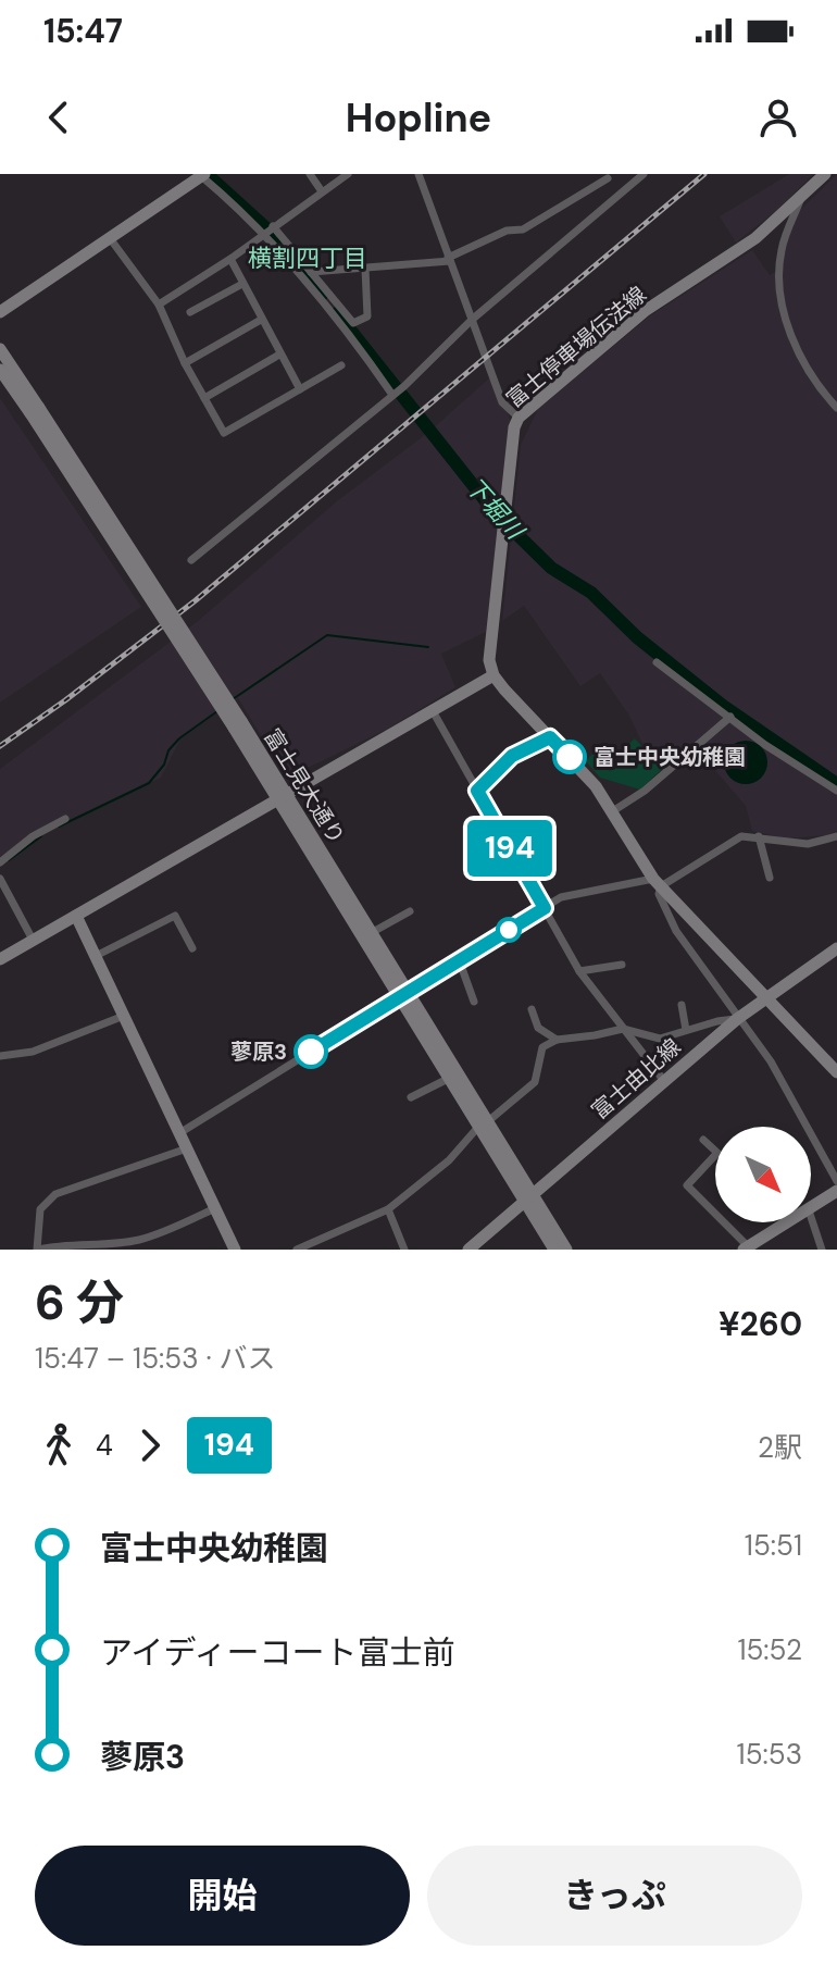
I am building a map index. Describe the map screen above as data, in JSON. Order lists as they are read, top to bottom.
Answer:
{
  "streets": {
    "street": ["富士停車場伝法線", "富士見大通り", "富士由比線"]
  },
  "crossings": [
    ["富士見大通り", "富士由比線"]
  ],
  "districts": ["横割四丁目"],
  "water": ["下堀川"],
  "places": ["富士中央幼稚園", "蓼原3"],
  "lines": ["bus line 194"],
  "north": "bottom right",
  "page": {
    "status": "15:47",
    "header": "Hopline",
    "on_map": "194",
    "heading": ["6 分", "15:47 – 15:53 · バス", "¥260"],
    "legs": ["4", "194", "2駅"],
    "list": [
      {
        "name": "富士中央幼稚園",
        "value": "15:51"
      },
      {
        "name": "アイディーコート富士前",
        "value": "15:52"
      },
      {
        "name": "蓼原3",
        "value": "15:53"
      }
    ],
    "buttons": ["開始", "きっぷ"]
  }
}
